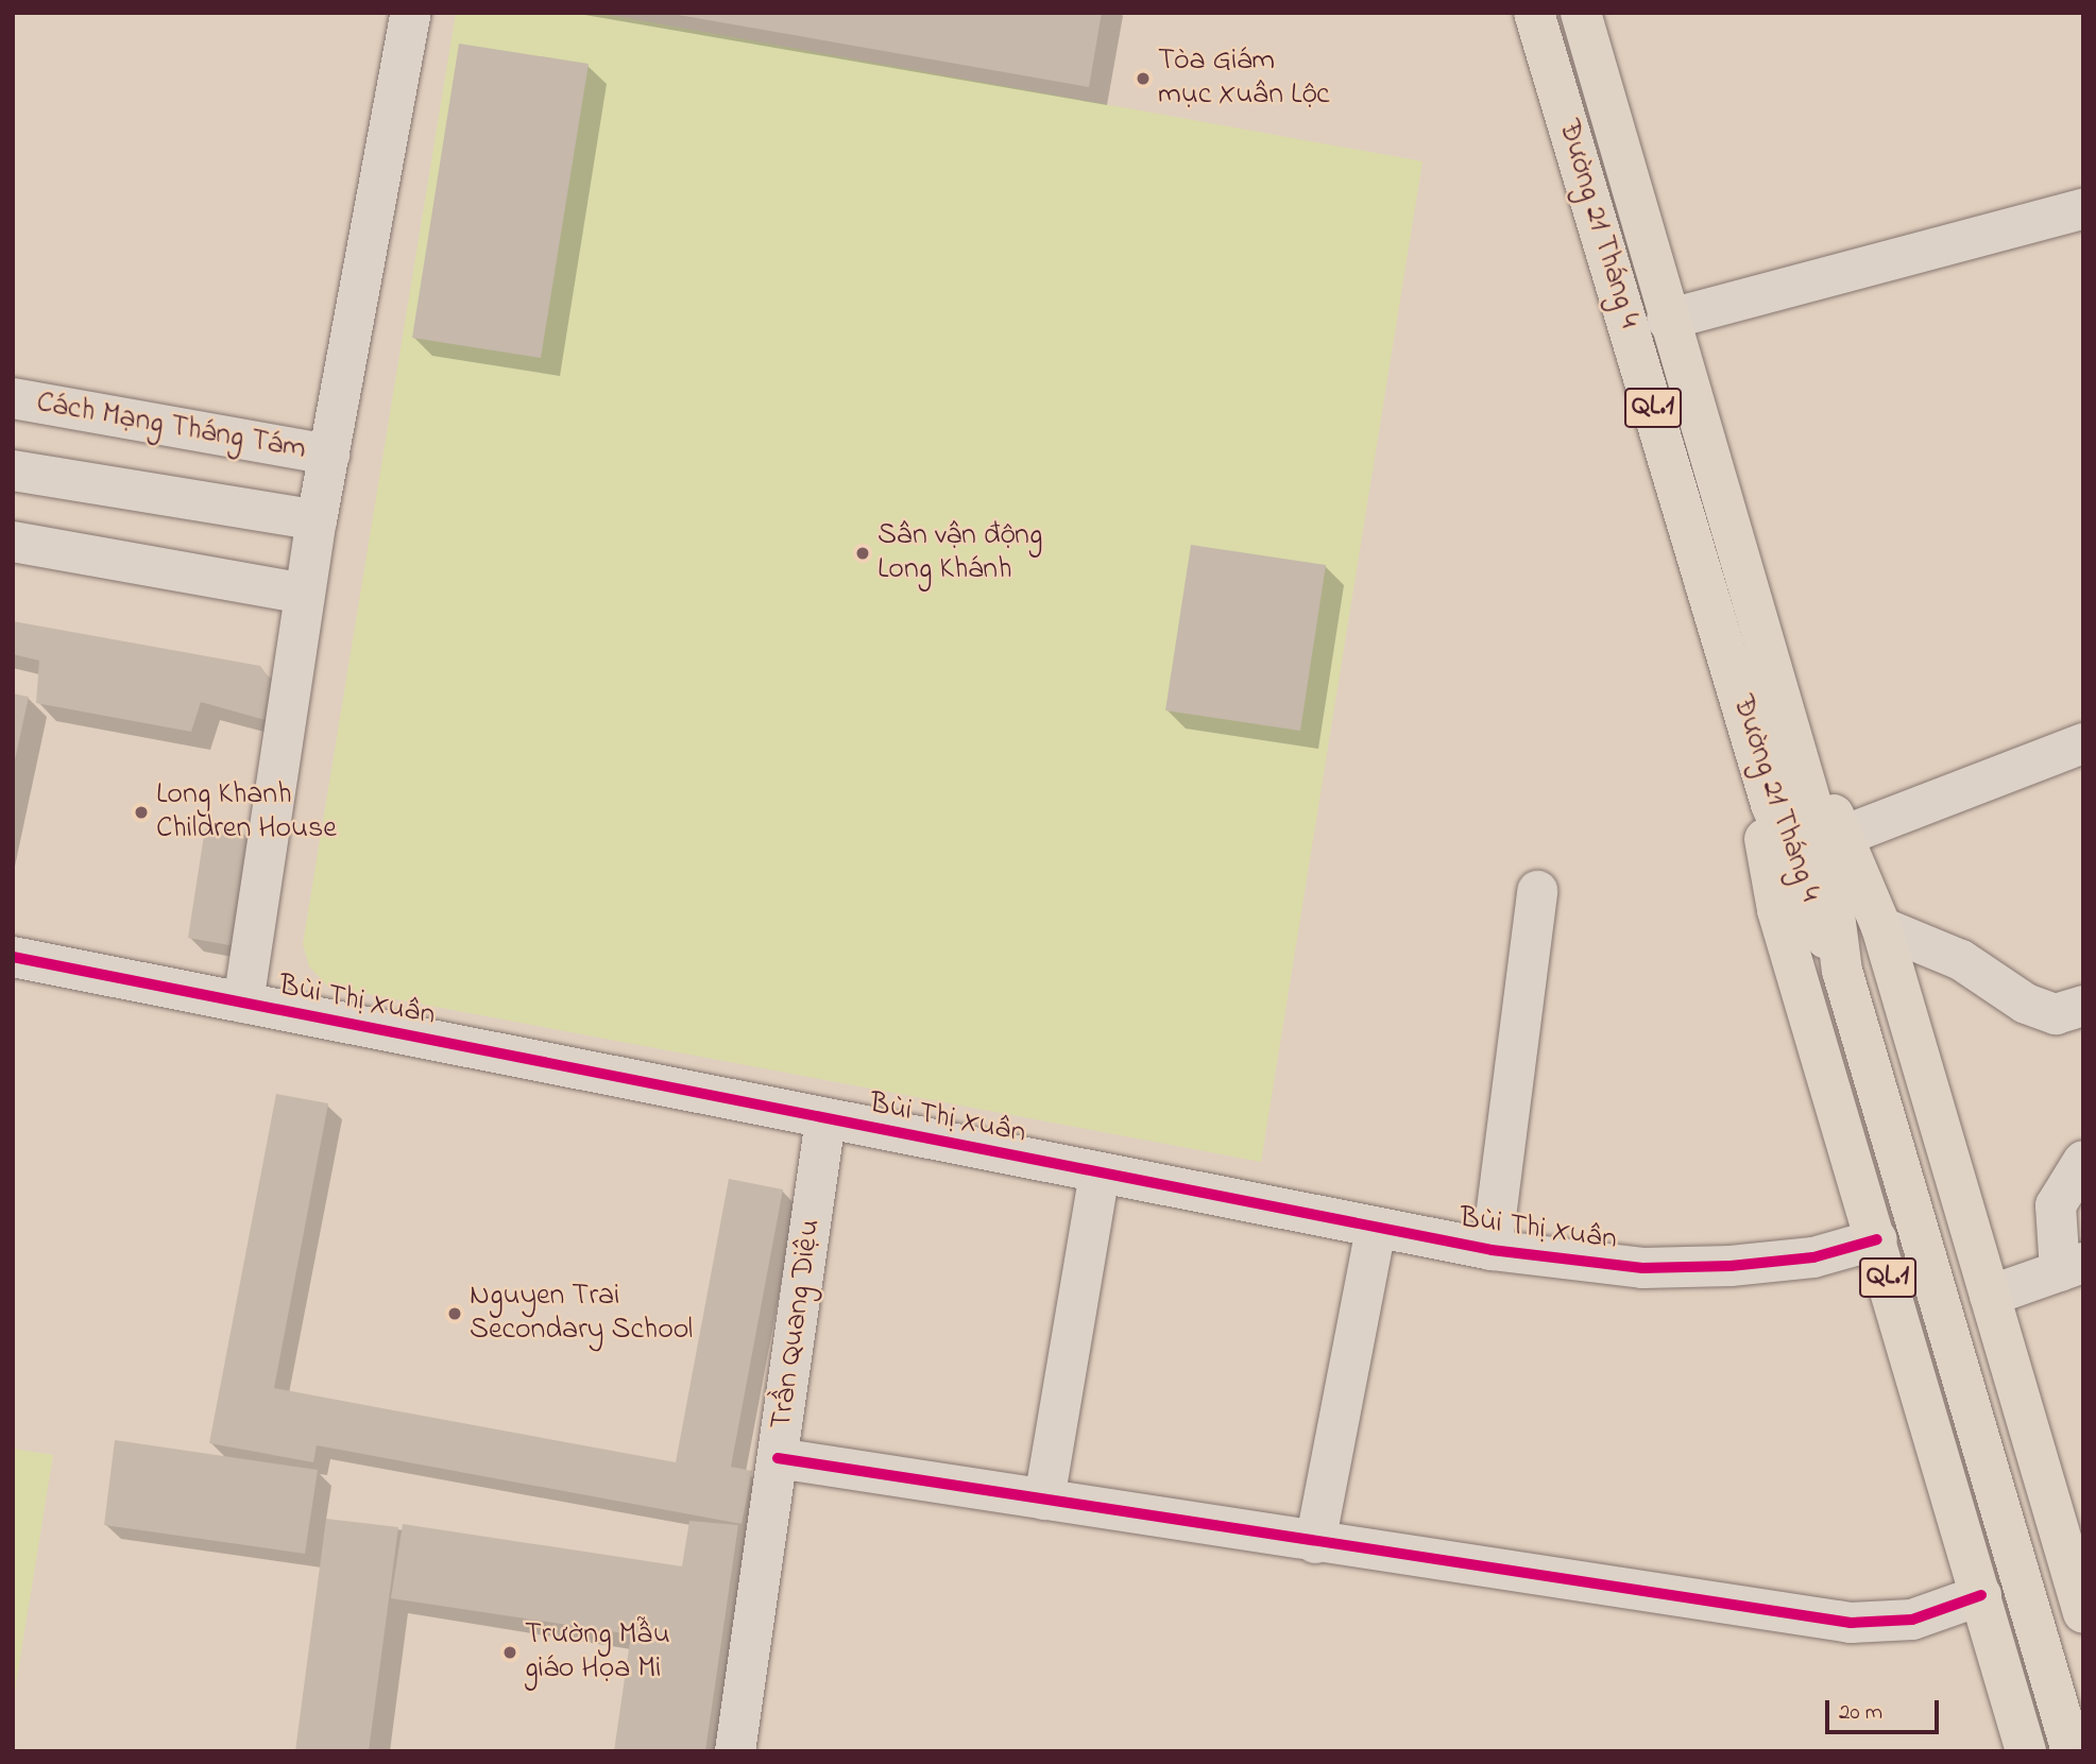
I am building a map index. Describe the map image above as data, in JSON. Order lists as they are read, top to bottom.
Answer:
{
  "streets": {
    "highway": ["Đường 21 Tháng 4", "QL.1"],
    "street": ["Cách Mạng Tháng Tám", "Bùi Thị Xuân", "Trần Quang Diệu"]
  },
  "crossings": [
    ["Đường 21 Tháng 4", "QL.1"],
    ["QL.1", "Bùi Thị Xuân"],
    ["Bùi Thị Xuân", "Trần Quang Diệu"]
  ],
  "places": [
    "Tòa Giám mục Xuân Lộc",
    "Sân vận động Long Khánh",
    "Long Khanh Children House",
    "Nguyen Trai Secondary School",
    "Trường Mẫu giáo Họa Mi"
  ],
  "scale_bar": "20 m"
}
